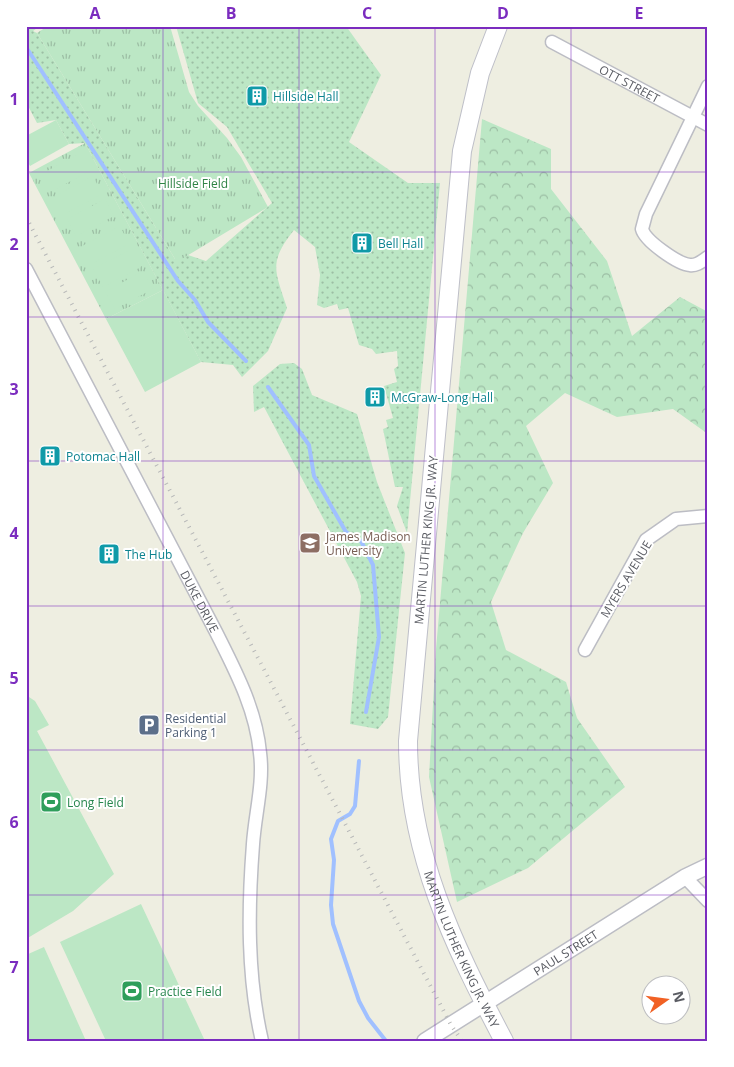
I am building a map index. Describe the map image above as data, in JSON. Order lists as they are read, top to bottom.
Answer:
{
  "streets": {
    "main road": ["MARTIN LUTHER KING JR. WAY"],
    "street": [
      "OTT STREET",
      "MYERS AVENUE",
      "DUKE DRIVE",
      "PAUL STREET"
    ]
  },
  "crossings": [
    ["MARTIN LUTHER KING JR. WAY", "PAUL STREET"]
  ],
  "parks": ["Hillside Field"],
  "places": {
    "building": [
      "Hillside Hall",
      "Bell Hall",
      "McGraw-Long Hall",
      "Potomac Hall",
      "The Hub"
    ],
    "school or university": ["James Madison University"],
    "parking": ["Residential Parking 1"],
    "sports": ["Long Field", "Practice Field"]
  },
  "north": "right",
  "grid": {
    "columns": [
      "A",
      "B",
      "C",
      "D",
      "E"
    ],
    "rows": [
      "1",
      "2",
      "3",
      "4",
      "5",
      "6",
      "7"
    ]
  }
}
